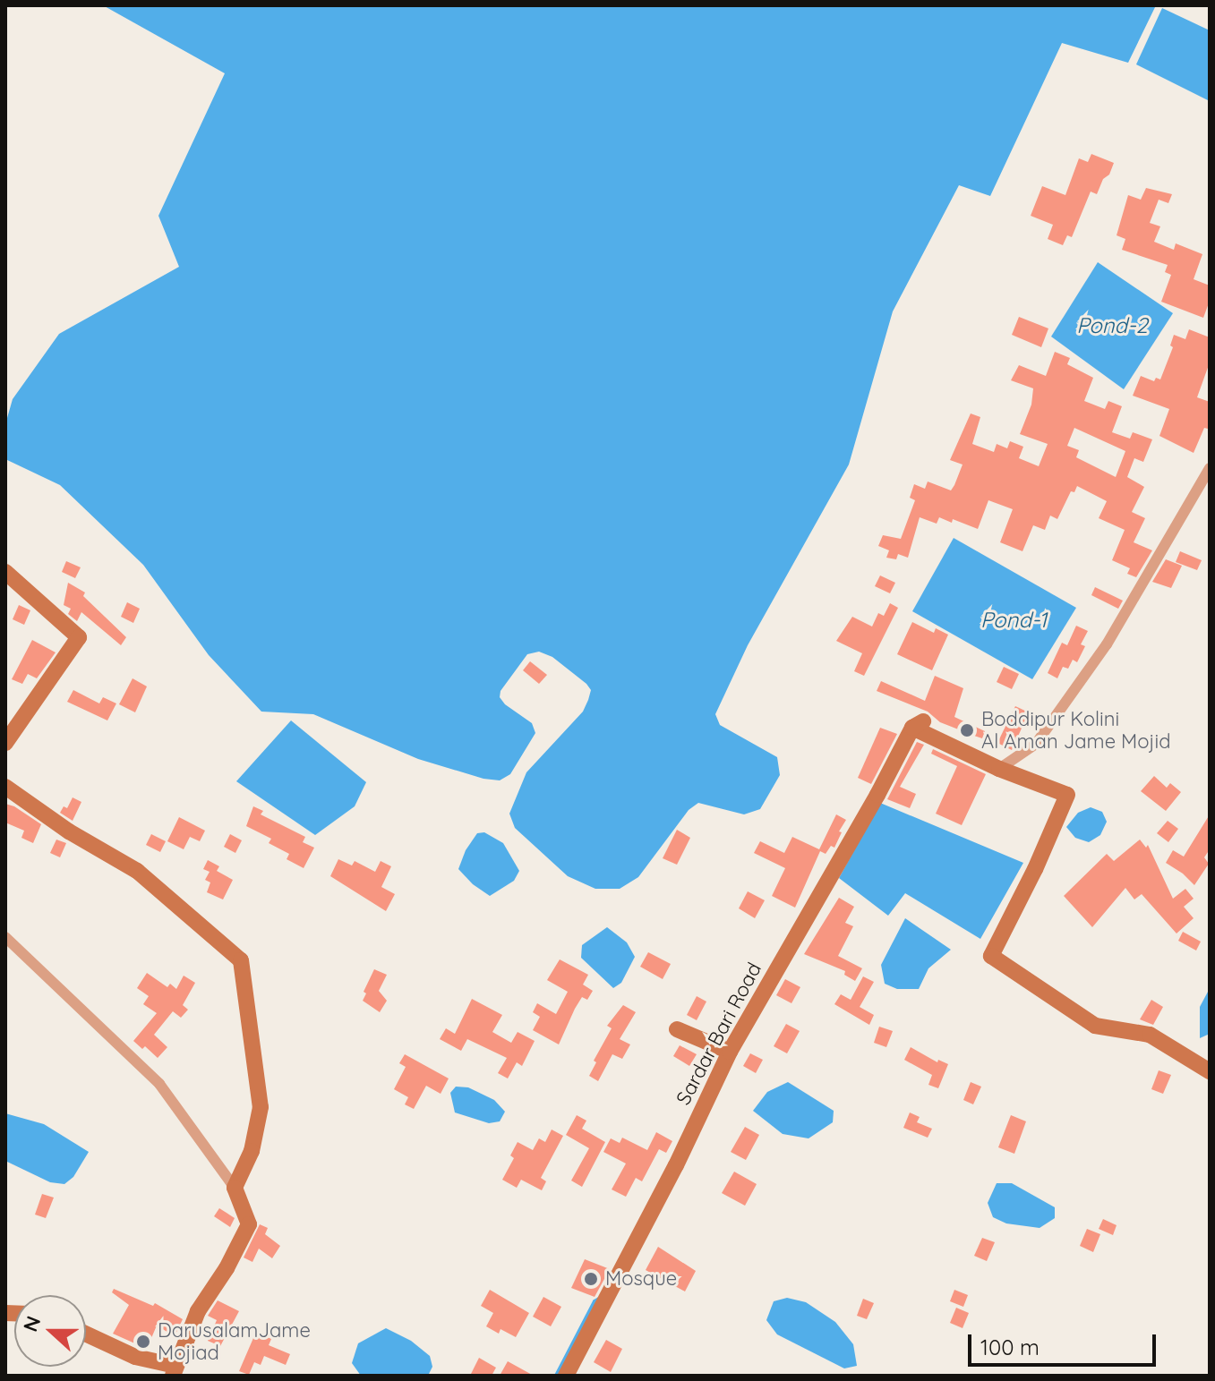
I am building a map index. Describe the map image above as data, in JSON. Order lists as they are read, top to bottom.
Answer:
{
  "streets": {
    "main road": ["Sardar Bari Road"]
  },
  "water": ["Pond-2", "Pond-1"],
  "places": ["Boddipur Kolini Al Aman Jame Mojid", "Mosque", "DarusalamJame Mojiad"],
  "scale_bar": "100 m",
  "north": "left"
}
